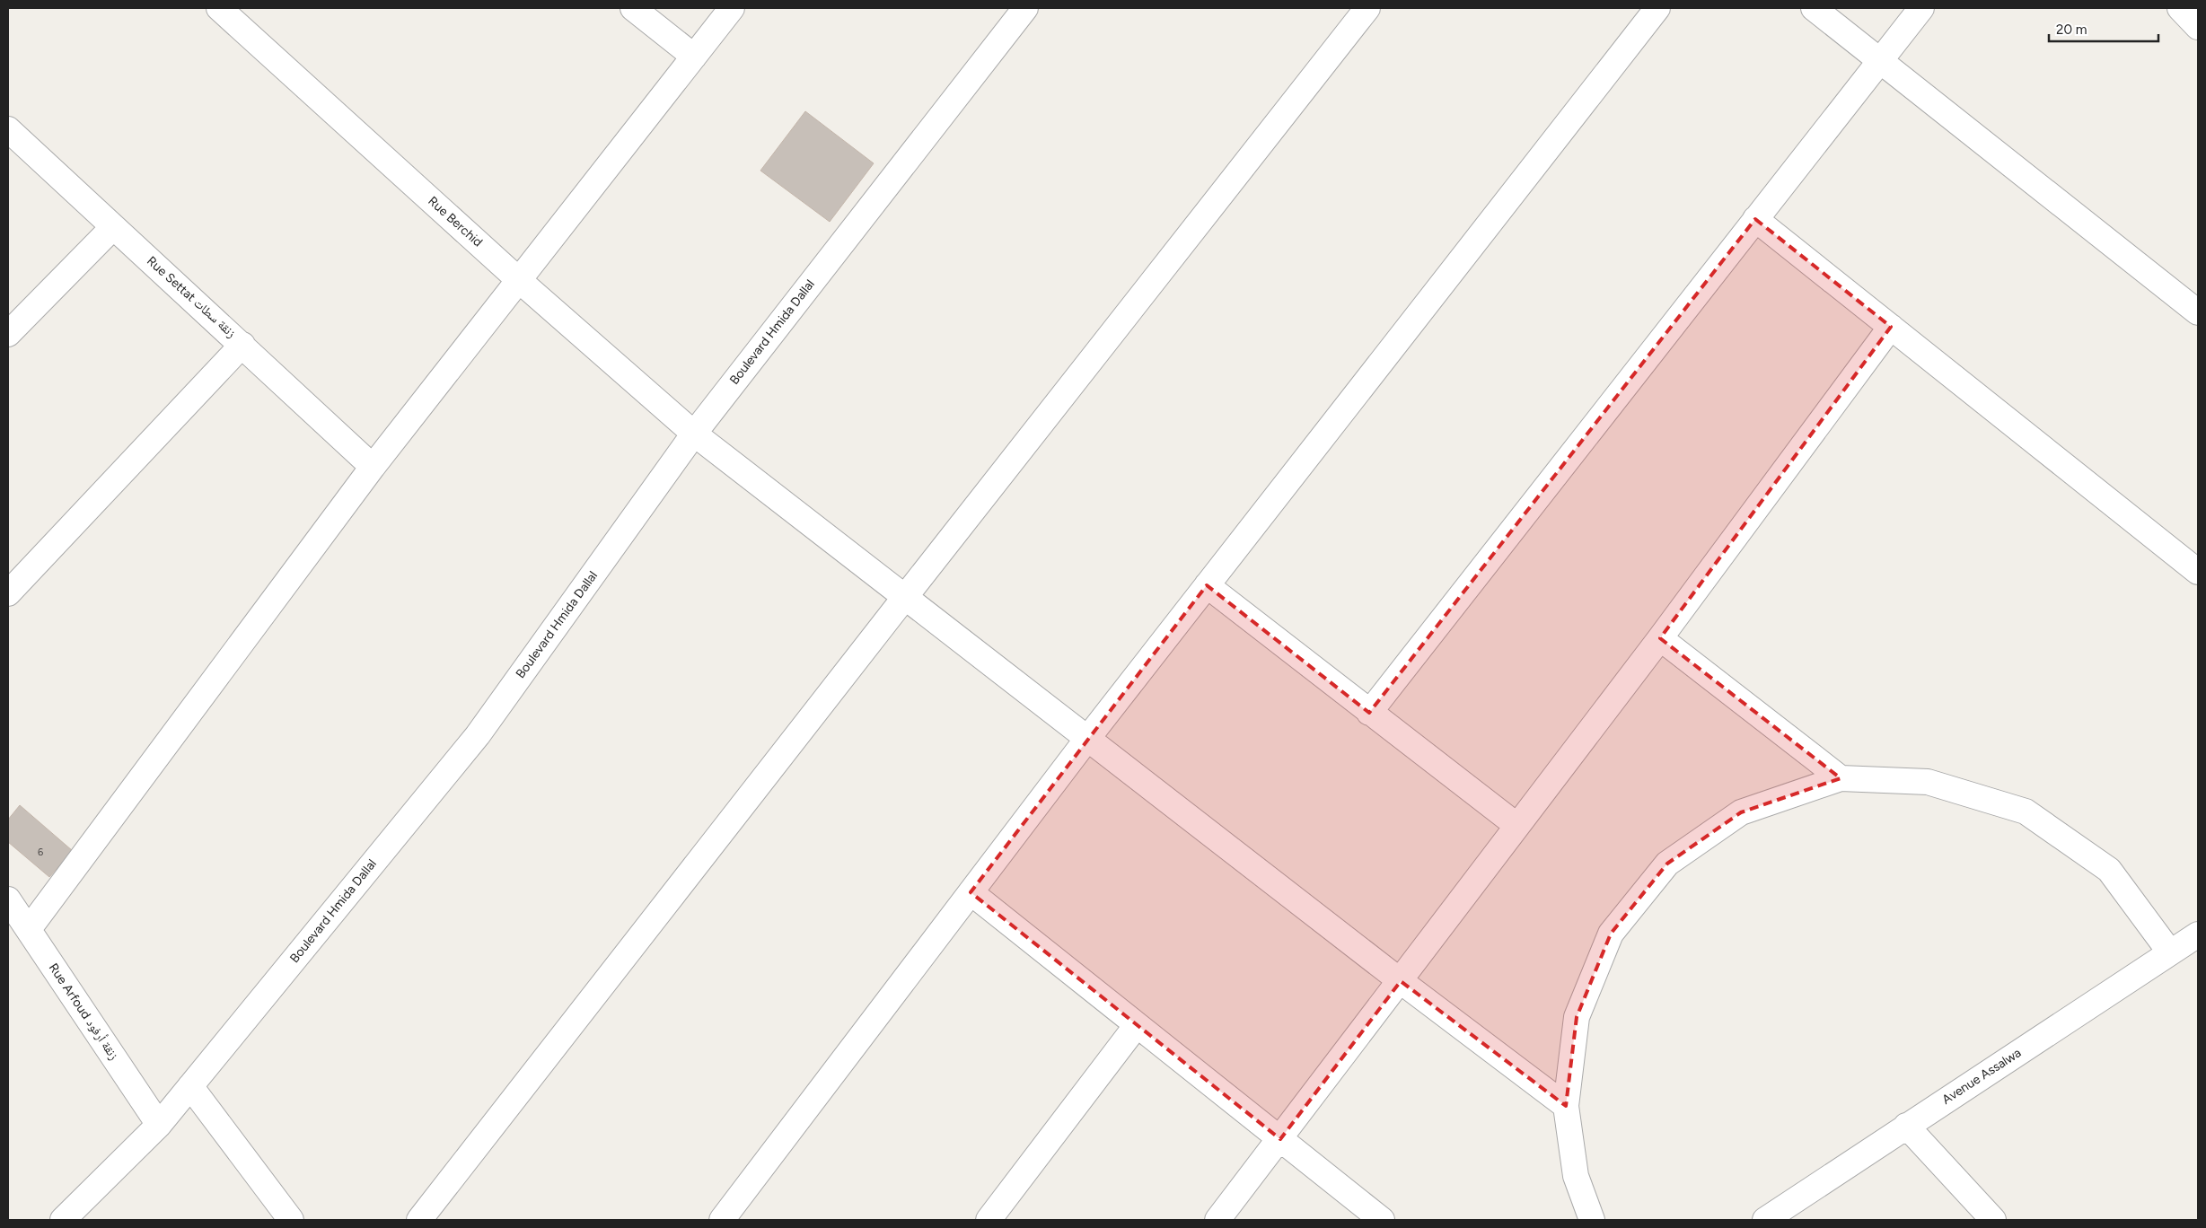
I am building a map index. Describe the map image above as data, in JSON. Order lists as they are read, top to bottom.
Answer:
{
  "streets": {
    "street": [
      "Rue Berchid",
      "Rue Settat زنقة سطات",
      "Boulevard Hmida Dallal",
      "Rue Arfoud زنقة أرفود",
      "Avenue Assalwa"
    ]
  },
  "crossings": [
    ["Rue Berchid", "Boulevard Hmida Dallal"],
    ["Boulevard Hmida Dallal", "Rue Arfoud زنقة أرفود"]
  ],
  "house_numbers": ["6"],
  "scale_bar": "20 m"
}
